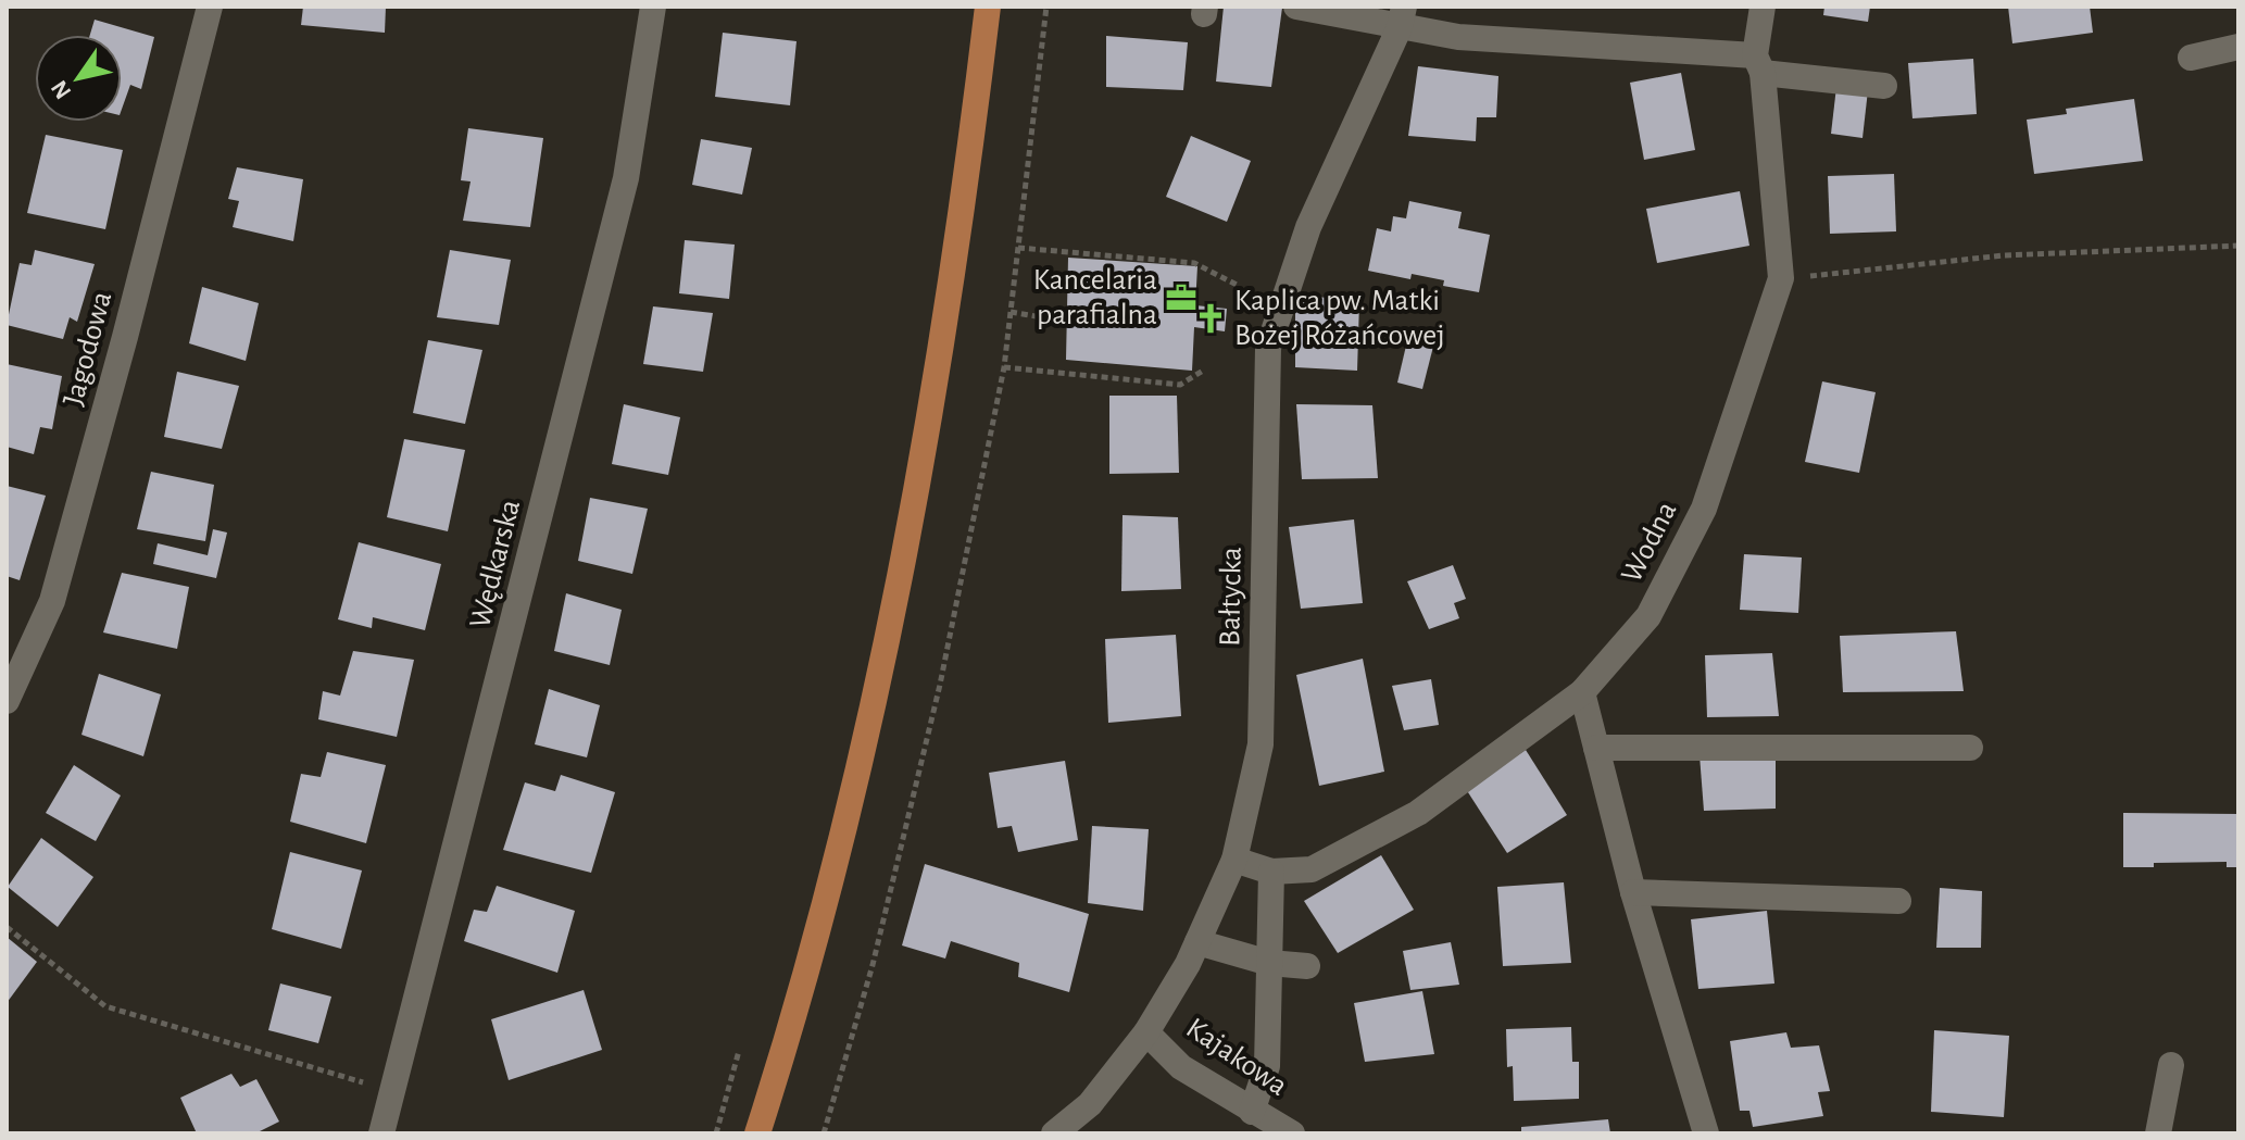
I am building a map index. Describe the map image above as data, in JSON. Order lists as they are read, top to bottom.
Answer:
{
  "streets": {
    "street": [
      "Jagodowa",
      "Wodna",
      "Wędkarska",
      "Bałtycka",
      "Kajakowa"
    ]
  },
  "crossings": [
    ["Wodna", "Bałtycka"],
    ["Bałtycka", "Kajakowa"]
  ],
  "places": {
    "office": ["Kancelaria parafialna"],
    "church": ["Kaplica pw. Matki Bożej Różańcowej"]
  },
  "north": "bottom left"
}
